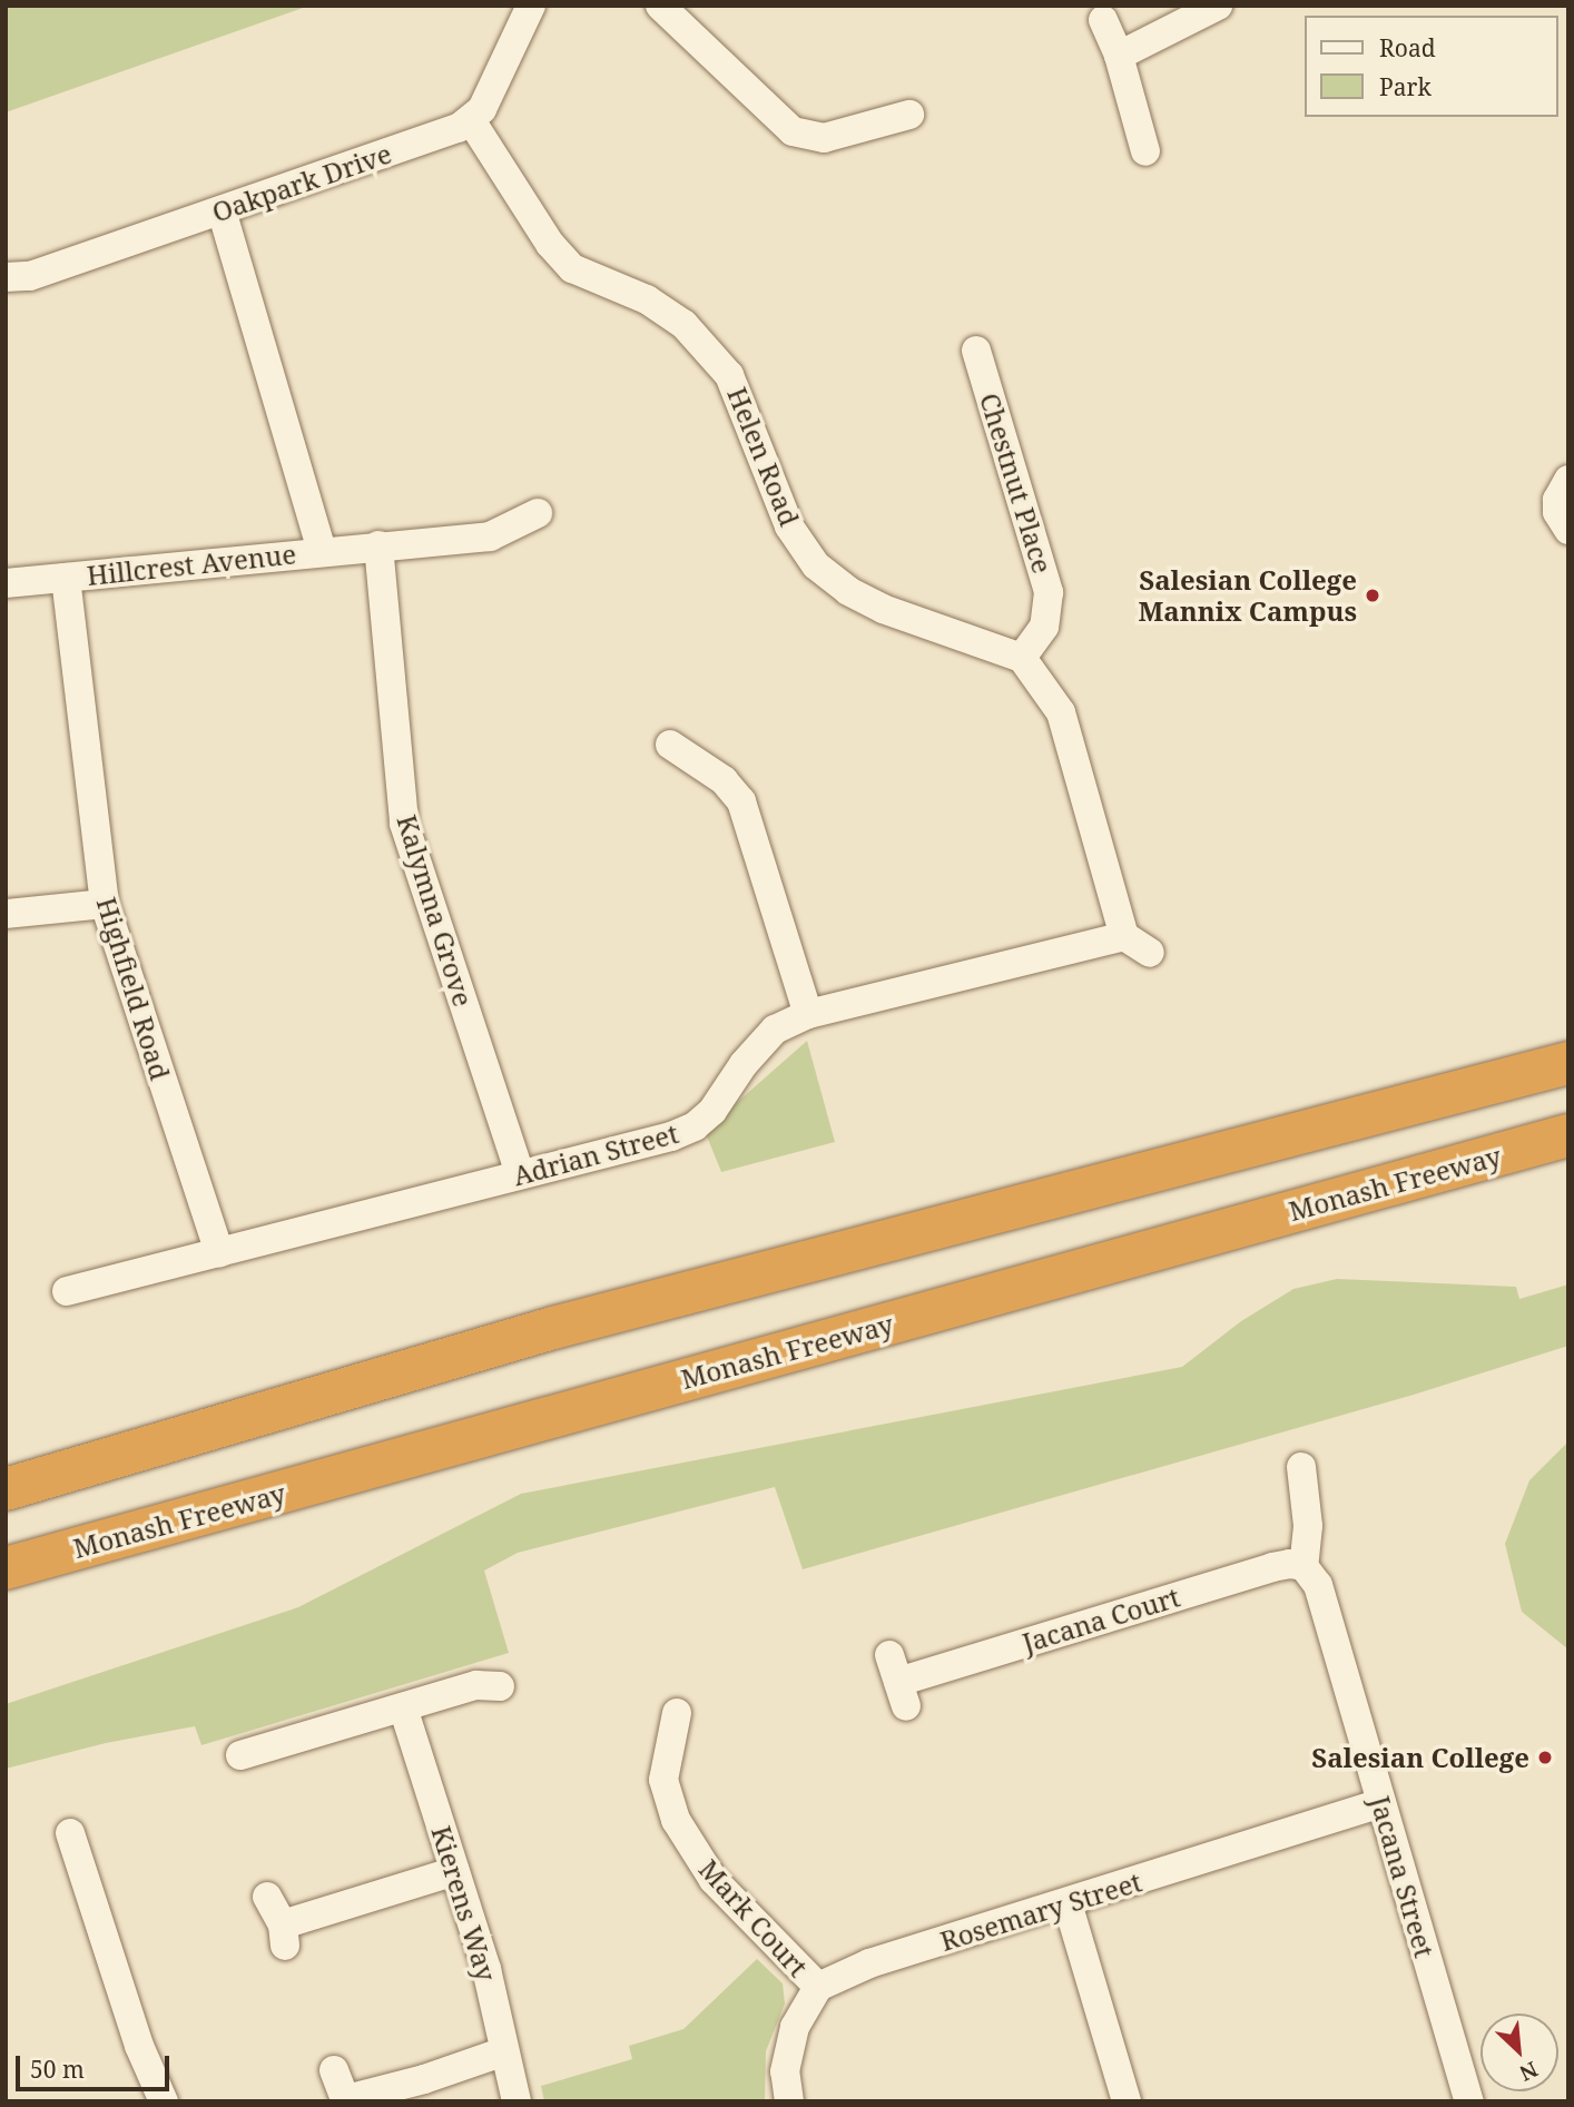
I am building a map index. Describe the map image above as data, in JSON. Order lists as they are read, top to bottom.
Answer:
{
  "streets": {
    "highway": ["Monash Freeway"],
    "street": [
      "Oakpark Drive",
      "Helen Road",
      "Chestnut Place",
      "Hillcrest Avenue",
      "Kalymna Grove",
      "Highfield Road",
      "Adrian Street",
      "Jacana Court",
      "Jacana Street",
      "Kierens Way",
      "Rosemary Street",
      "Mark Court"
    ]
  },
  "crossings": [
    ["Oakpark Drive", "Helen Road"],
    ["Helen Road", "Chestnut Place"],
    ["Hillcrest Avenue", "Kalymna Grove"],
    ["Hillcrest Avenue", "Highfield Road"],
    ["Kalymna Grove", "Adrian Street"],
    ["Highfield Road", "Adrian Street"],
    ["Jacana Court", "Jacana Street"],
    ["Jacana Street", "Rosemary Street"],
    ["Rosemary Street", "Mark Court"]
  ],
  "places": ["Salesian College Mannix Campus", "Salesian College"],
  "legend": ["Road", "Park"],
  "scale_bar": "50 m",
  "north": "bottom right"
}
